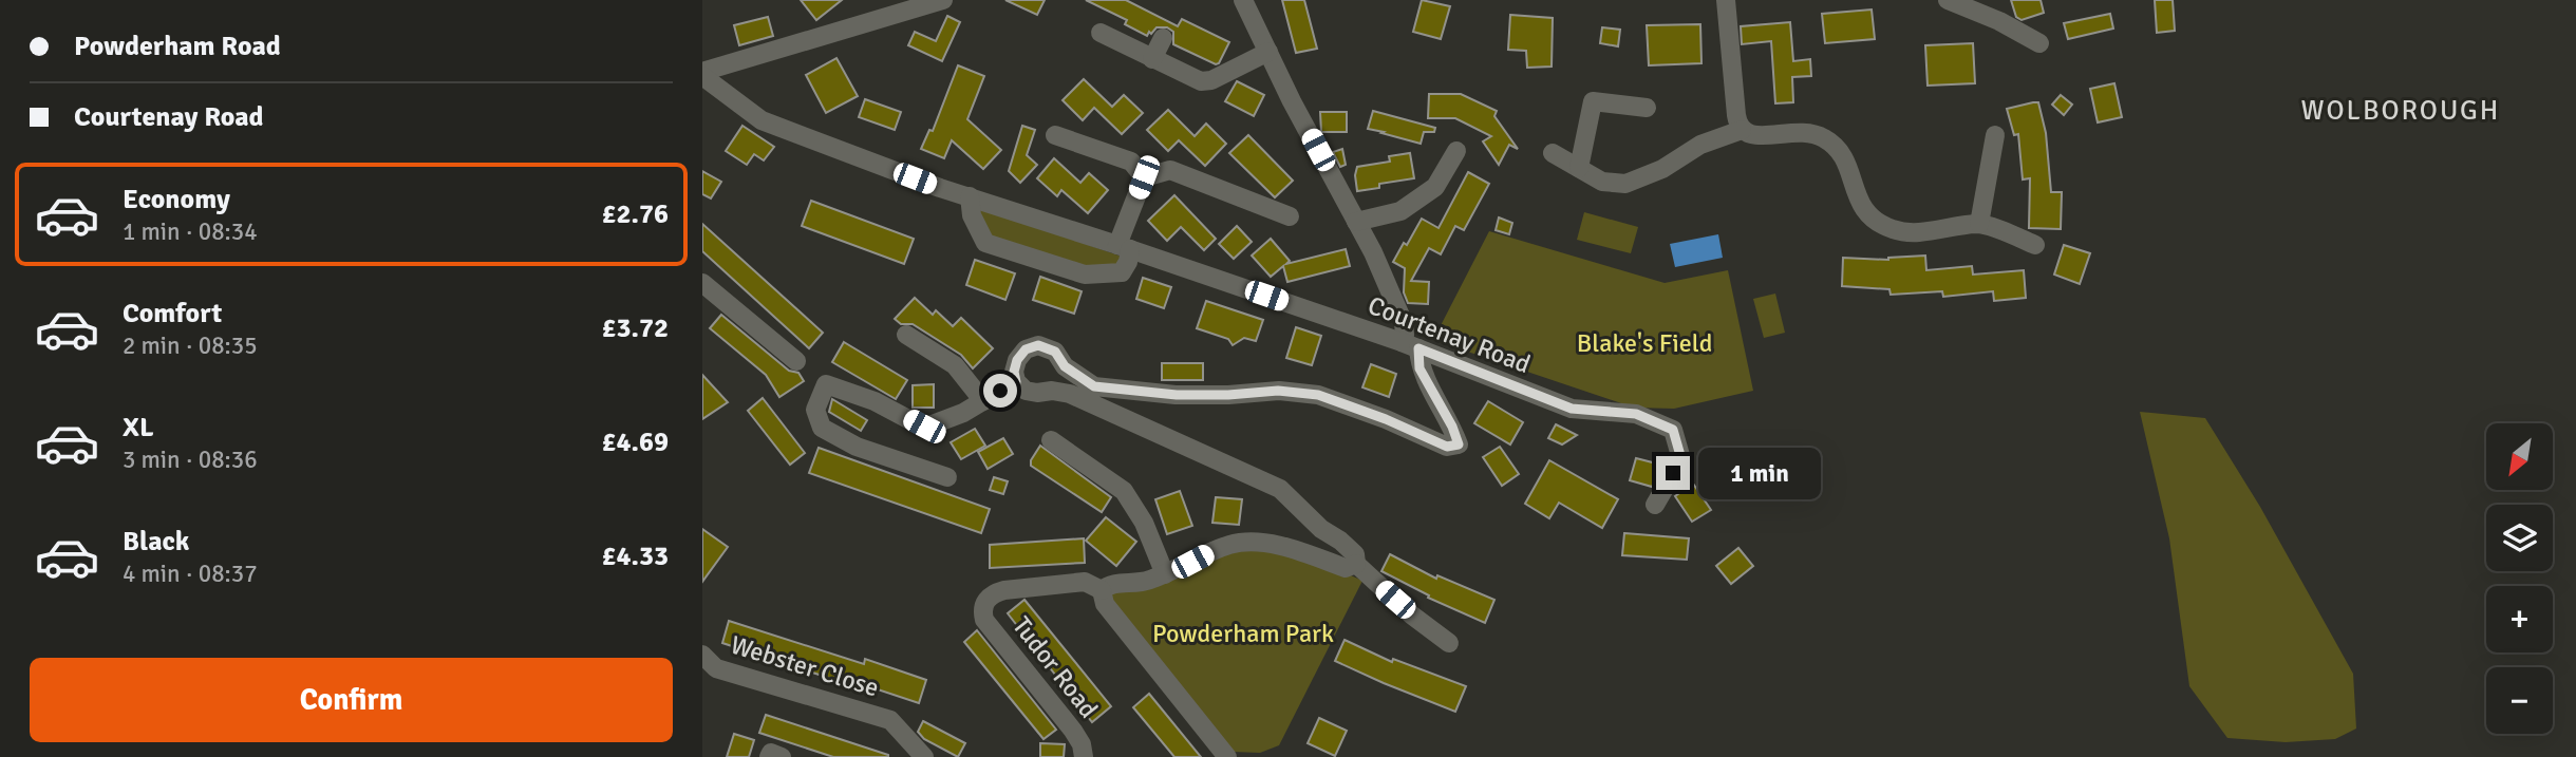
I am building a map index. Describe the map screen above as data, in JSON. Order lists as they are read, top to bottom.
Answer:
{
  "streets": {
    "street": ["Courtenay Road", "Webster Close", "Tudor Road"]
  },
  "districts": ["WOLBOROUGH"],
  "parks": ["Blake's Field", "Powderham Park"],
  "north": "bottom left",
  "page": {
    "banner": ["Powderham Road", "Courtenay Road"],
    "list": [
      {
        "name": "Economy",
        "note": "1 min · 08:34",
        "value": "£2.76"
      },
      {
        "name": "Comfort",
        "note": "2 min · 08:35",
        "value": "£3.72"
      },
      {
        "name": "XL",
        "note": "3 min · 08:36",
        "value": "£4.69"
      },
      {
        "name": "Black",
        "note": "4 min · 08:37",
        "value": "£4.33"
      }
    ],
    "map_buttons": ["+", "−"],
    "bubble": "1 min",
    "buttons": "Confirm"
  }
}
